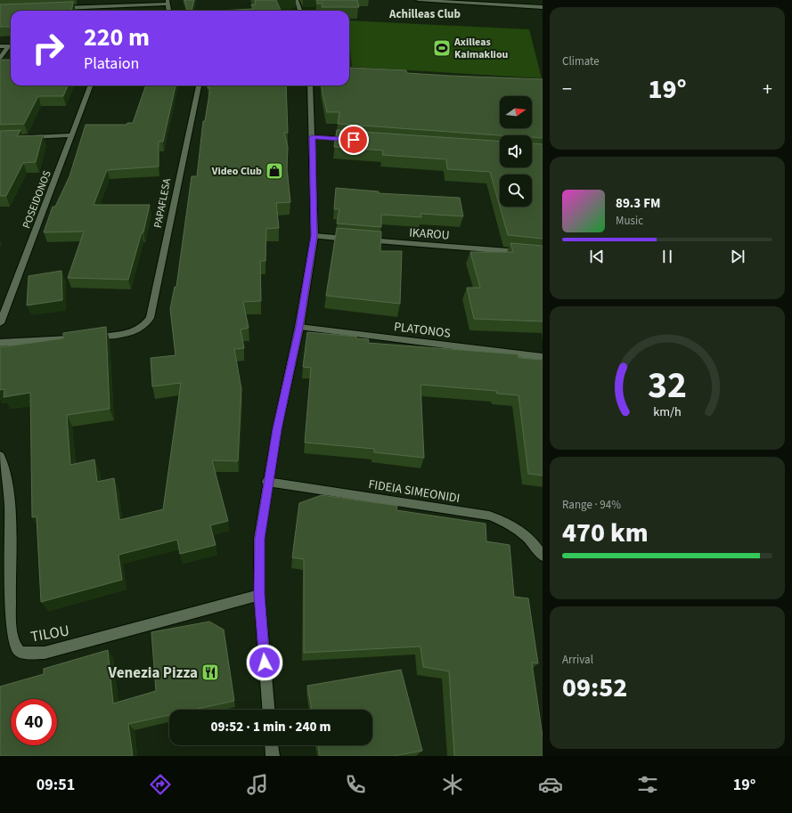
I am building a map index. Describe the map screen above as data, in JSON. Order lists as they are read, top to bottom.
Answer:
{
  "streets": {
    "street": [
      "POSEIDONOS",
      "PAPAFLESA",
      "IKAROU",
      "PLATONOS",
      "FIDEIA SIMEONIDI",
      "TILOU"
    ]
  },
  "districts": ["Achilleas Club"],
  "places": {
    "sports": ["Axilleas Kaimakliou"],
    "shop": ["Video Club"],
    "restaurant": ["Venezia Pizza"]
  },
  "north": "right",
  "page": {
    "tile": [
      "Climate",
      ["Range · 94%", "470 km"],
      ["Arrival", "09:52"]
    ],
    "turn": ["220 m", "Plataion"],
    "heat": ["−", "19°", "+"],
    "song": ["89.3 FM", "Music"],
    "limit": "40",
    "trip": "09:52 · 1 min · 240 m",
    "tabs": ["09:51", "19°"],
    "gauge": ["32", "km/h"]
  }
}
